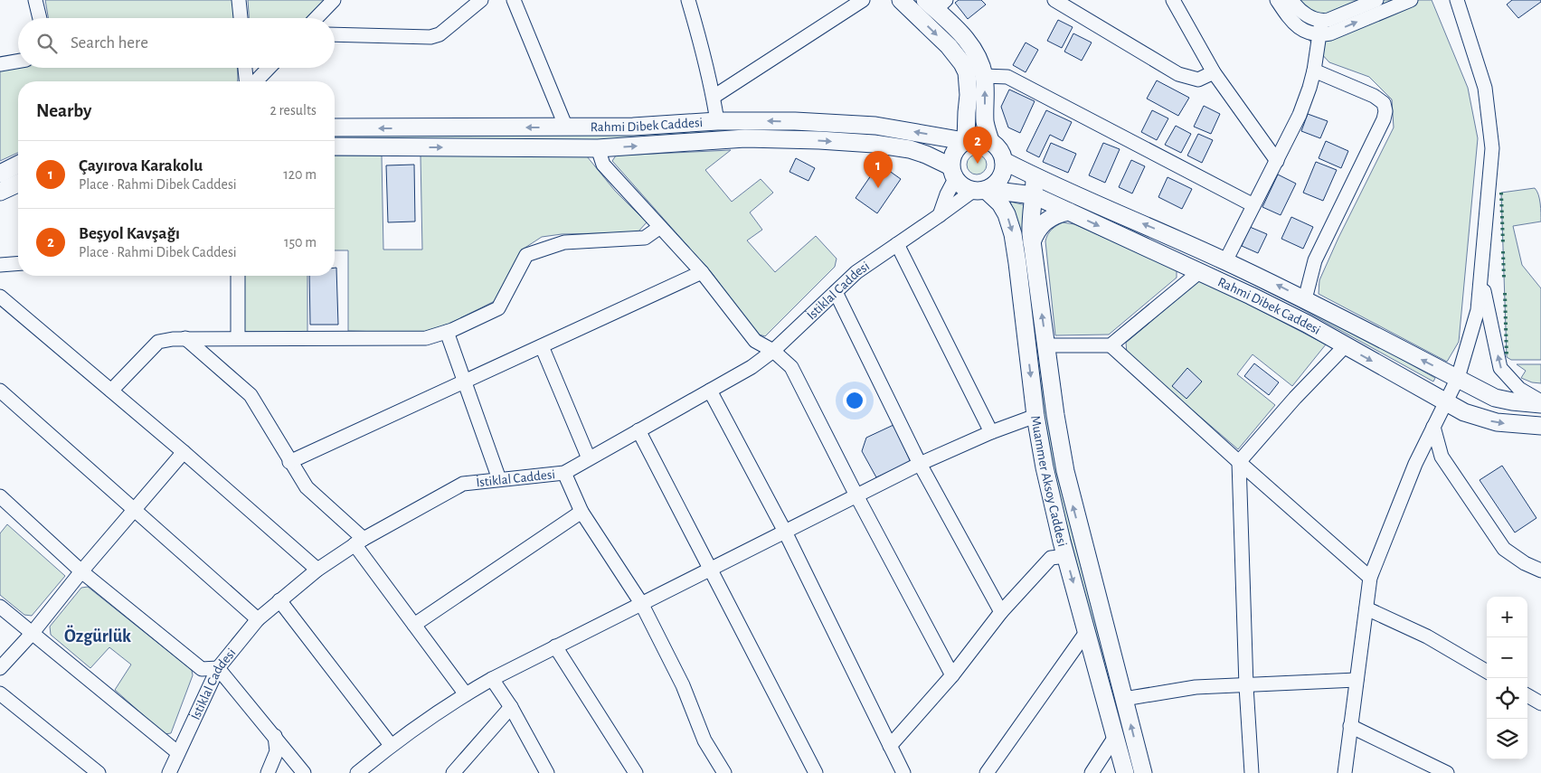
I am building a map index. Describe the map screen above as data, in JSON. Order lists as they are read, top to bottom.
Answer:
{
  "streets": {
    "main road": ["Rahmi Dibek Caddesi", "Muammer Aksoy Caddesi"],
    "street": ["İstiklal Caddesi"]
  },
  "crossings": [
    ["Rahmi Dibek Caddesi", "İstiklal Caddesi"],
    ["Rahmi Dibek Caddesi", "Muammer Aksoy Caddesi"],
    ["İstiklal Caddesi", "Muammer Aksoy Caddesi"]
  ],
  "districts": ["Özgürlük"],
  "page": {
    "search": "Search here",
    "heading": ["Nearby", "2 results"],
    "pins": ["2", "1"],
    "list": [
      {
        "mark": "1",
        "name": "Çayırova Karakolu",
        "note": "Place · Rahmi Dibek Caddesi",
        "value": "120 m"
      },
      {
        "mark": "2",
        "name": "Beşyol Kavşağı",
        "note": "Place · Rahmi Dibek Caddesi",
        "value": "150 m"
      }
    ],
    "map_buttons": ["+", "−"]
  }
}
